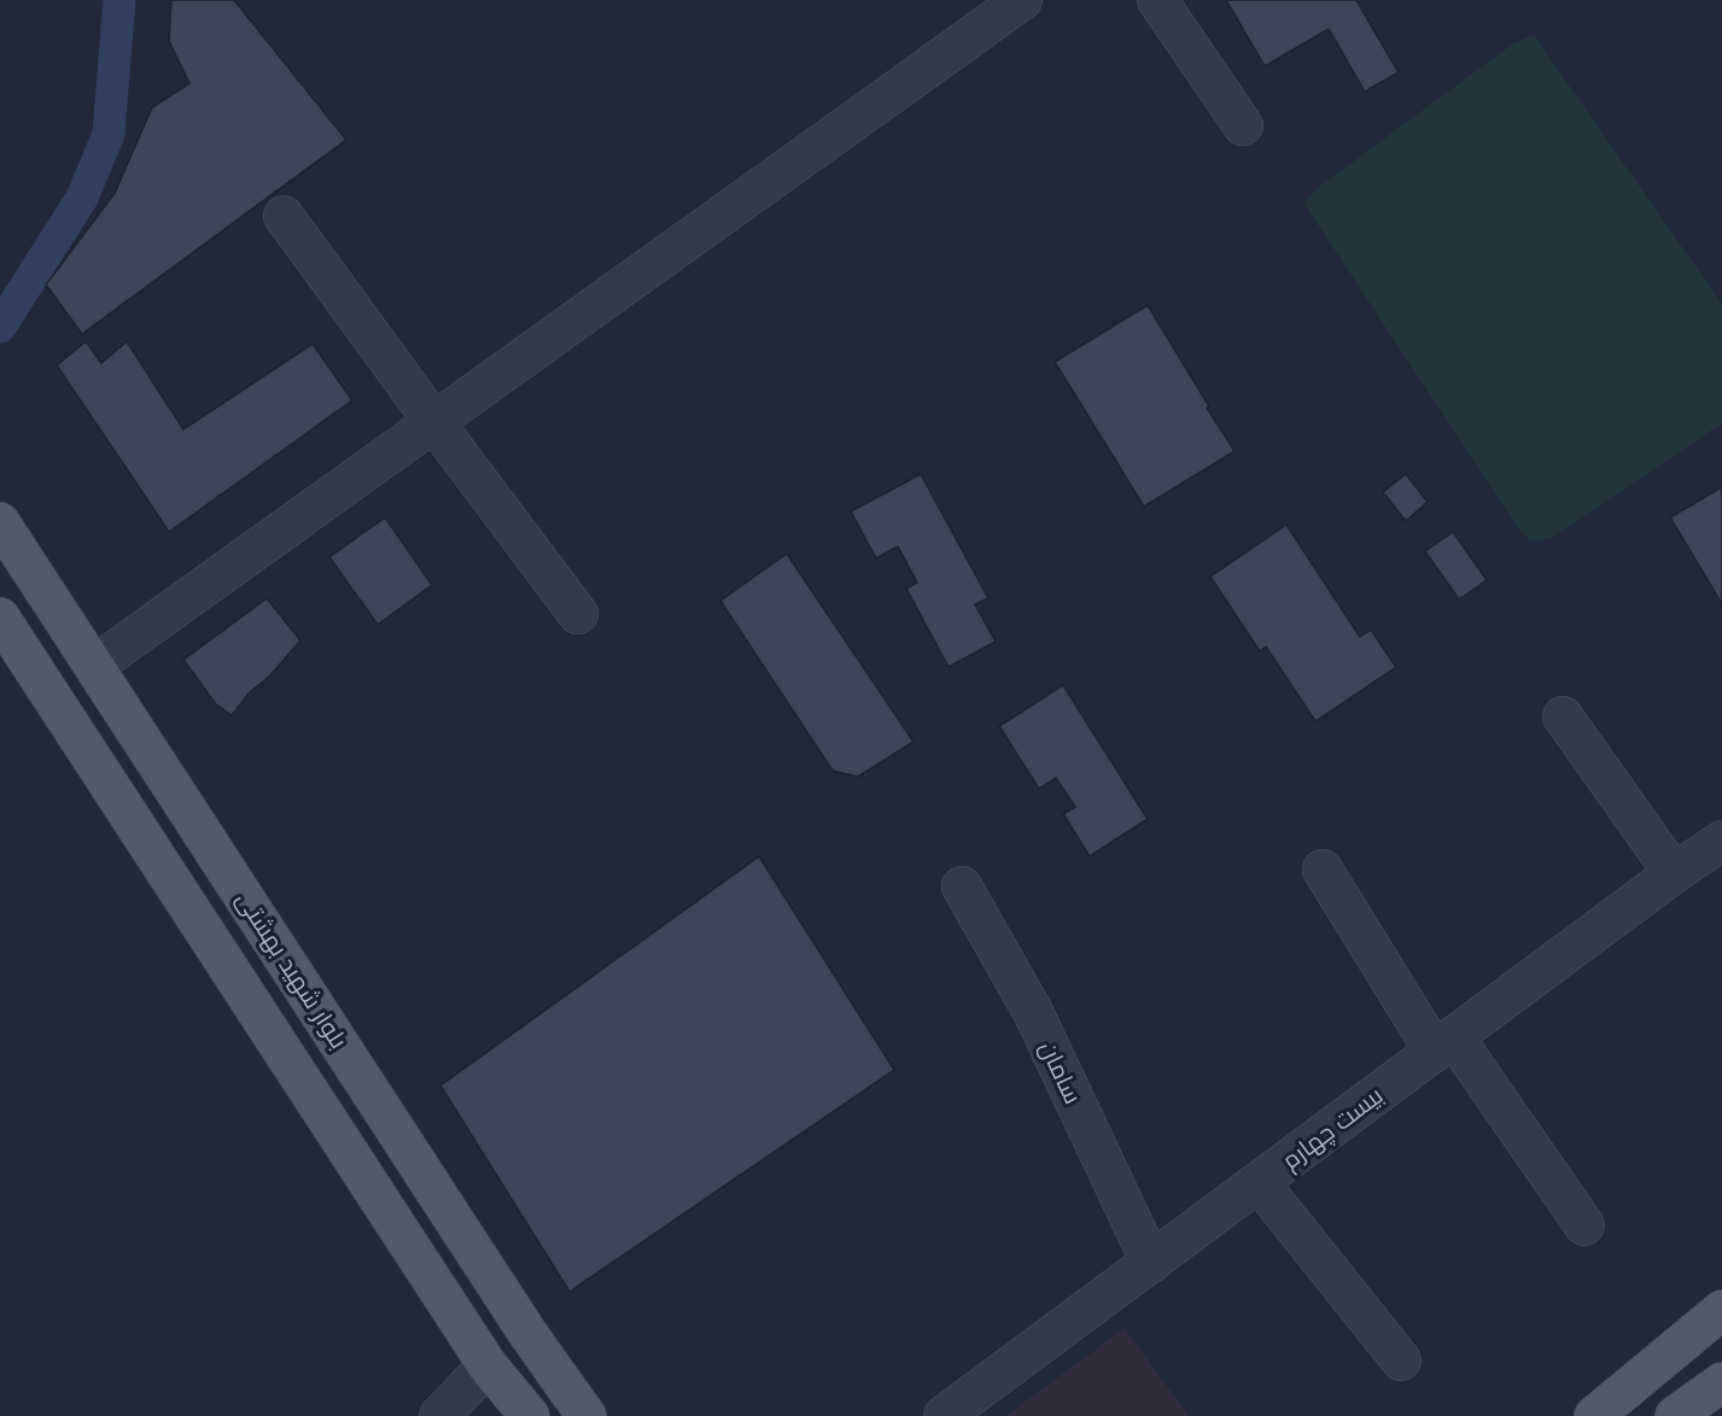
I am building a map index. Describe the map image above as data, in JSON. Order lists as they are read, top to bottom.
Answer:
{
  "streets": {
    "main road": ["بلوار شهید بهشتی"],
    "street": ["سامان", "بیست چهارم"]
  },
  "crossings": [
    ["سامان", "بیست چهارم"]
  ]
}
